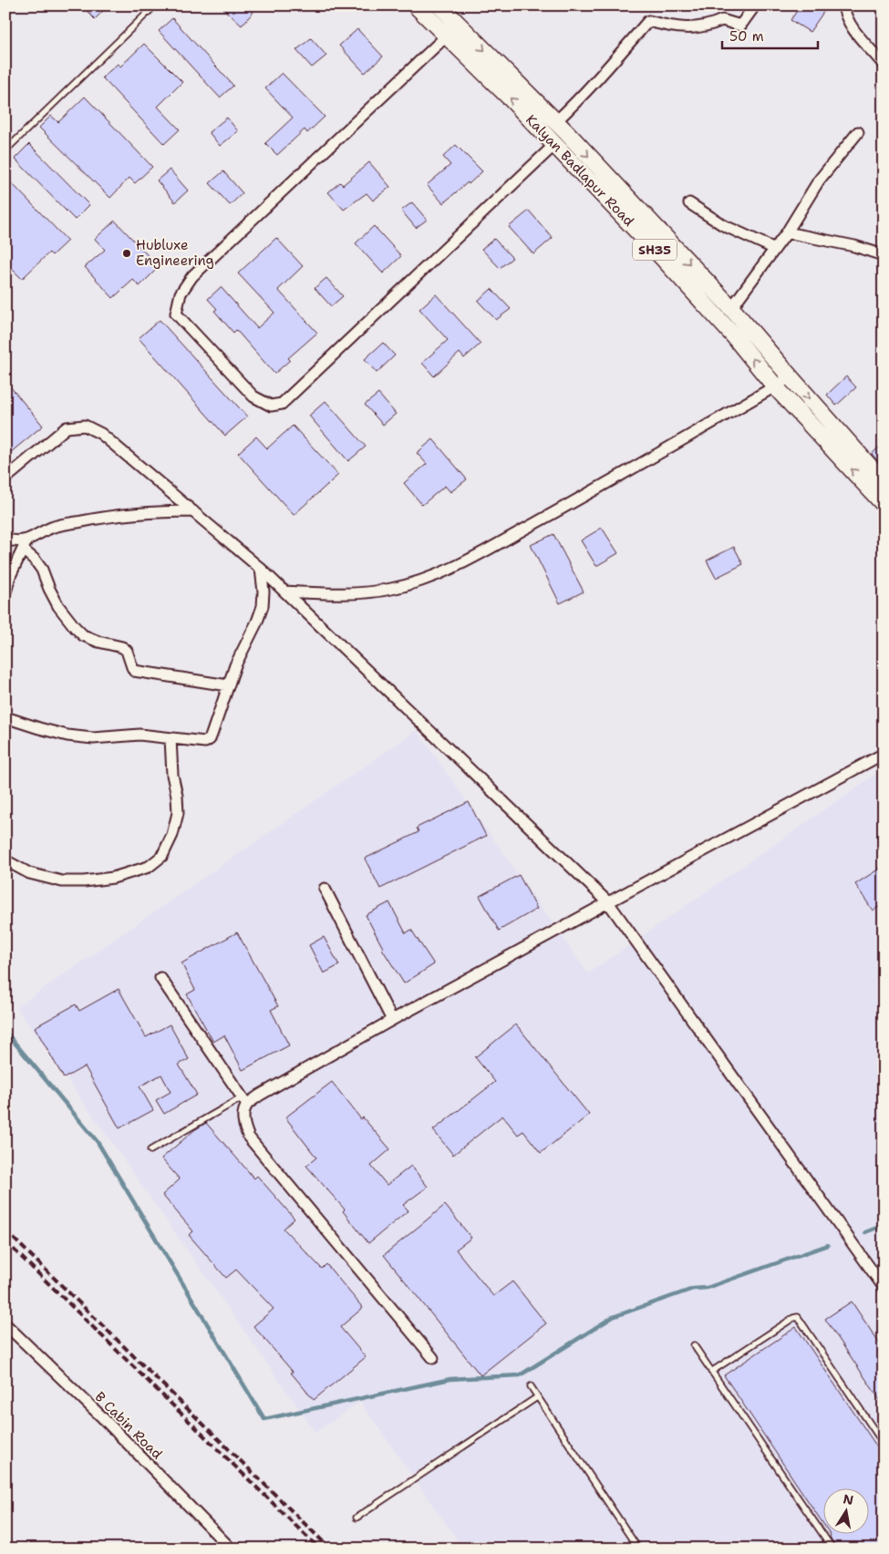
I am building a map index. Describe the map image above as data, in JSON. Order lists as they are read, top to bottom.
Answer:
{
  "streets": {
    "main road": ["Kalyan Badlapur Road", "SH35"],
    "street": ["B Cabin Road"]
  },
  "places": ["Hubluxe Engineering"],
  "scale_bar": "50 m",
  "north": "top"
}
